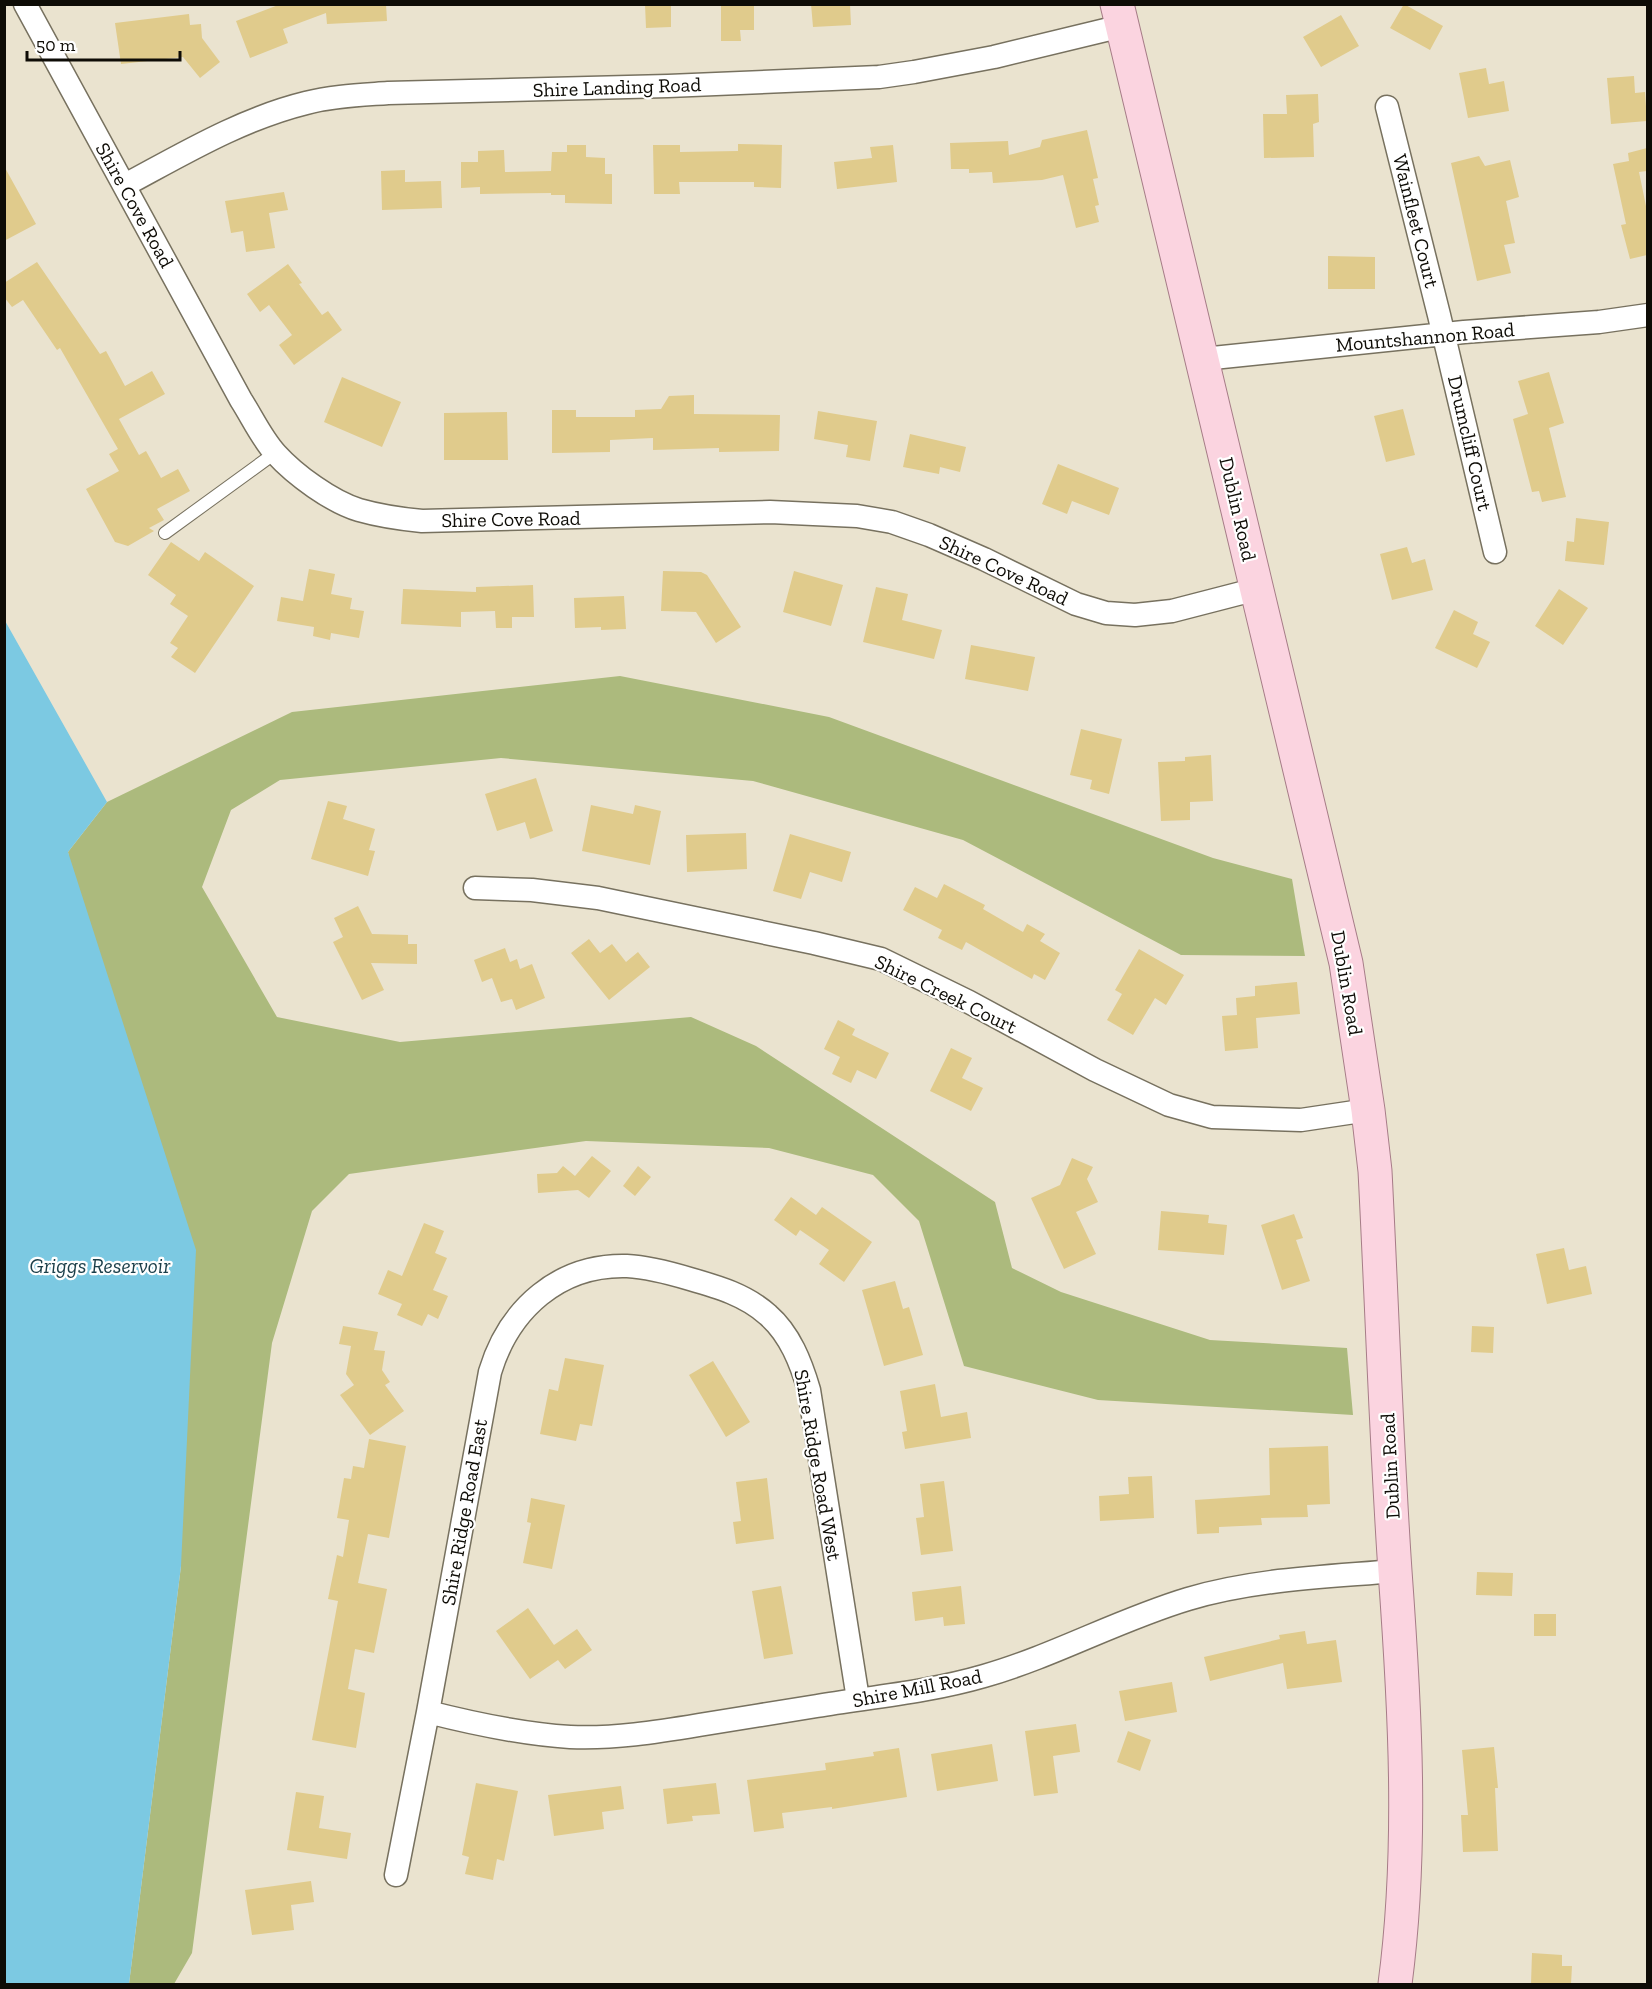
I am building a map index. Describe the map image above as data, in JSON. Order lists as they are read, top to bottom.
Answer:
{
  "streets": {
    "main road": ["Dublin Road"],
    "street": [
      "Shire Landing Road",
      "Shire Cove Road",
      "Wainfleet Court",
      "Mountshannon Road",
      "Drumcliff Court",
      "Shire Creek Court",
      "Shire Ridge Road West",
      "Shire Ridge Road East",
      "Shire Mill Road"
    ]
  },
  "crossings": [
    ["Shire Landing Road", "Shire Cove Road"],
    ["Shire Landing Road", "Dublin Road"],
    ["Shire Cove Road", "Dublin Road"],
    ["Wainfleet Court", "Mountshannon Road"],
    ["Wainfleet Court", "Drumcliff Court"],
    ["Mountshannon Road", "Drumcliff Court"],
    ["Mountshannon Road", "Dublin Road"],
    ["Dublin Road", "Shire Creek Court"],
    ["Dublin Road", "Shire Mill Road"],
    ["Shire Ridge Road West", "Shire Ridge Road East"],
    ["Shire Ridge Road West", "Shire Mill Road"],
    ["Shire Ridge Road East", "Shire Mill Road"]
  ],
  "water": ["Griggs Reservoir"],
  "scale_bar": "50 m"
}
